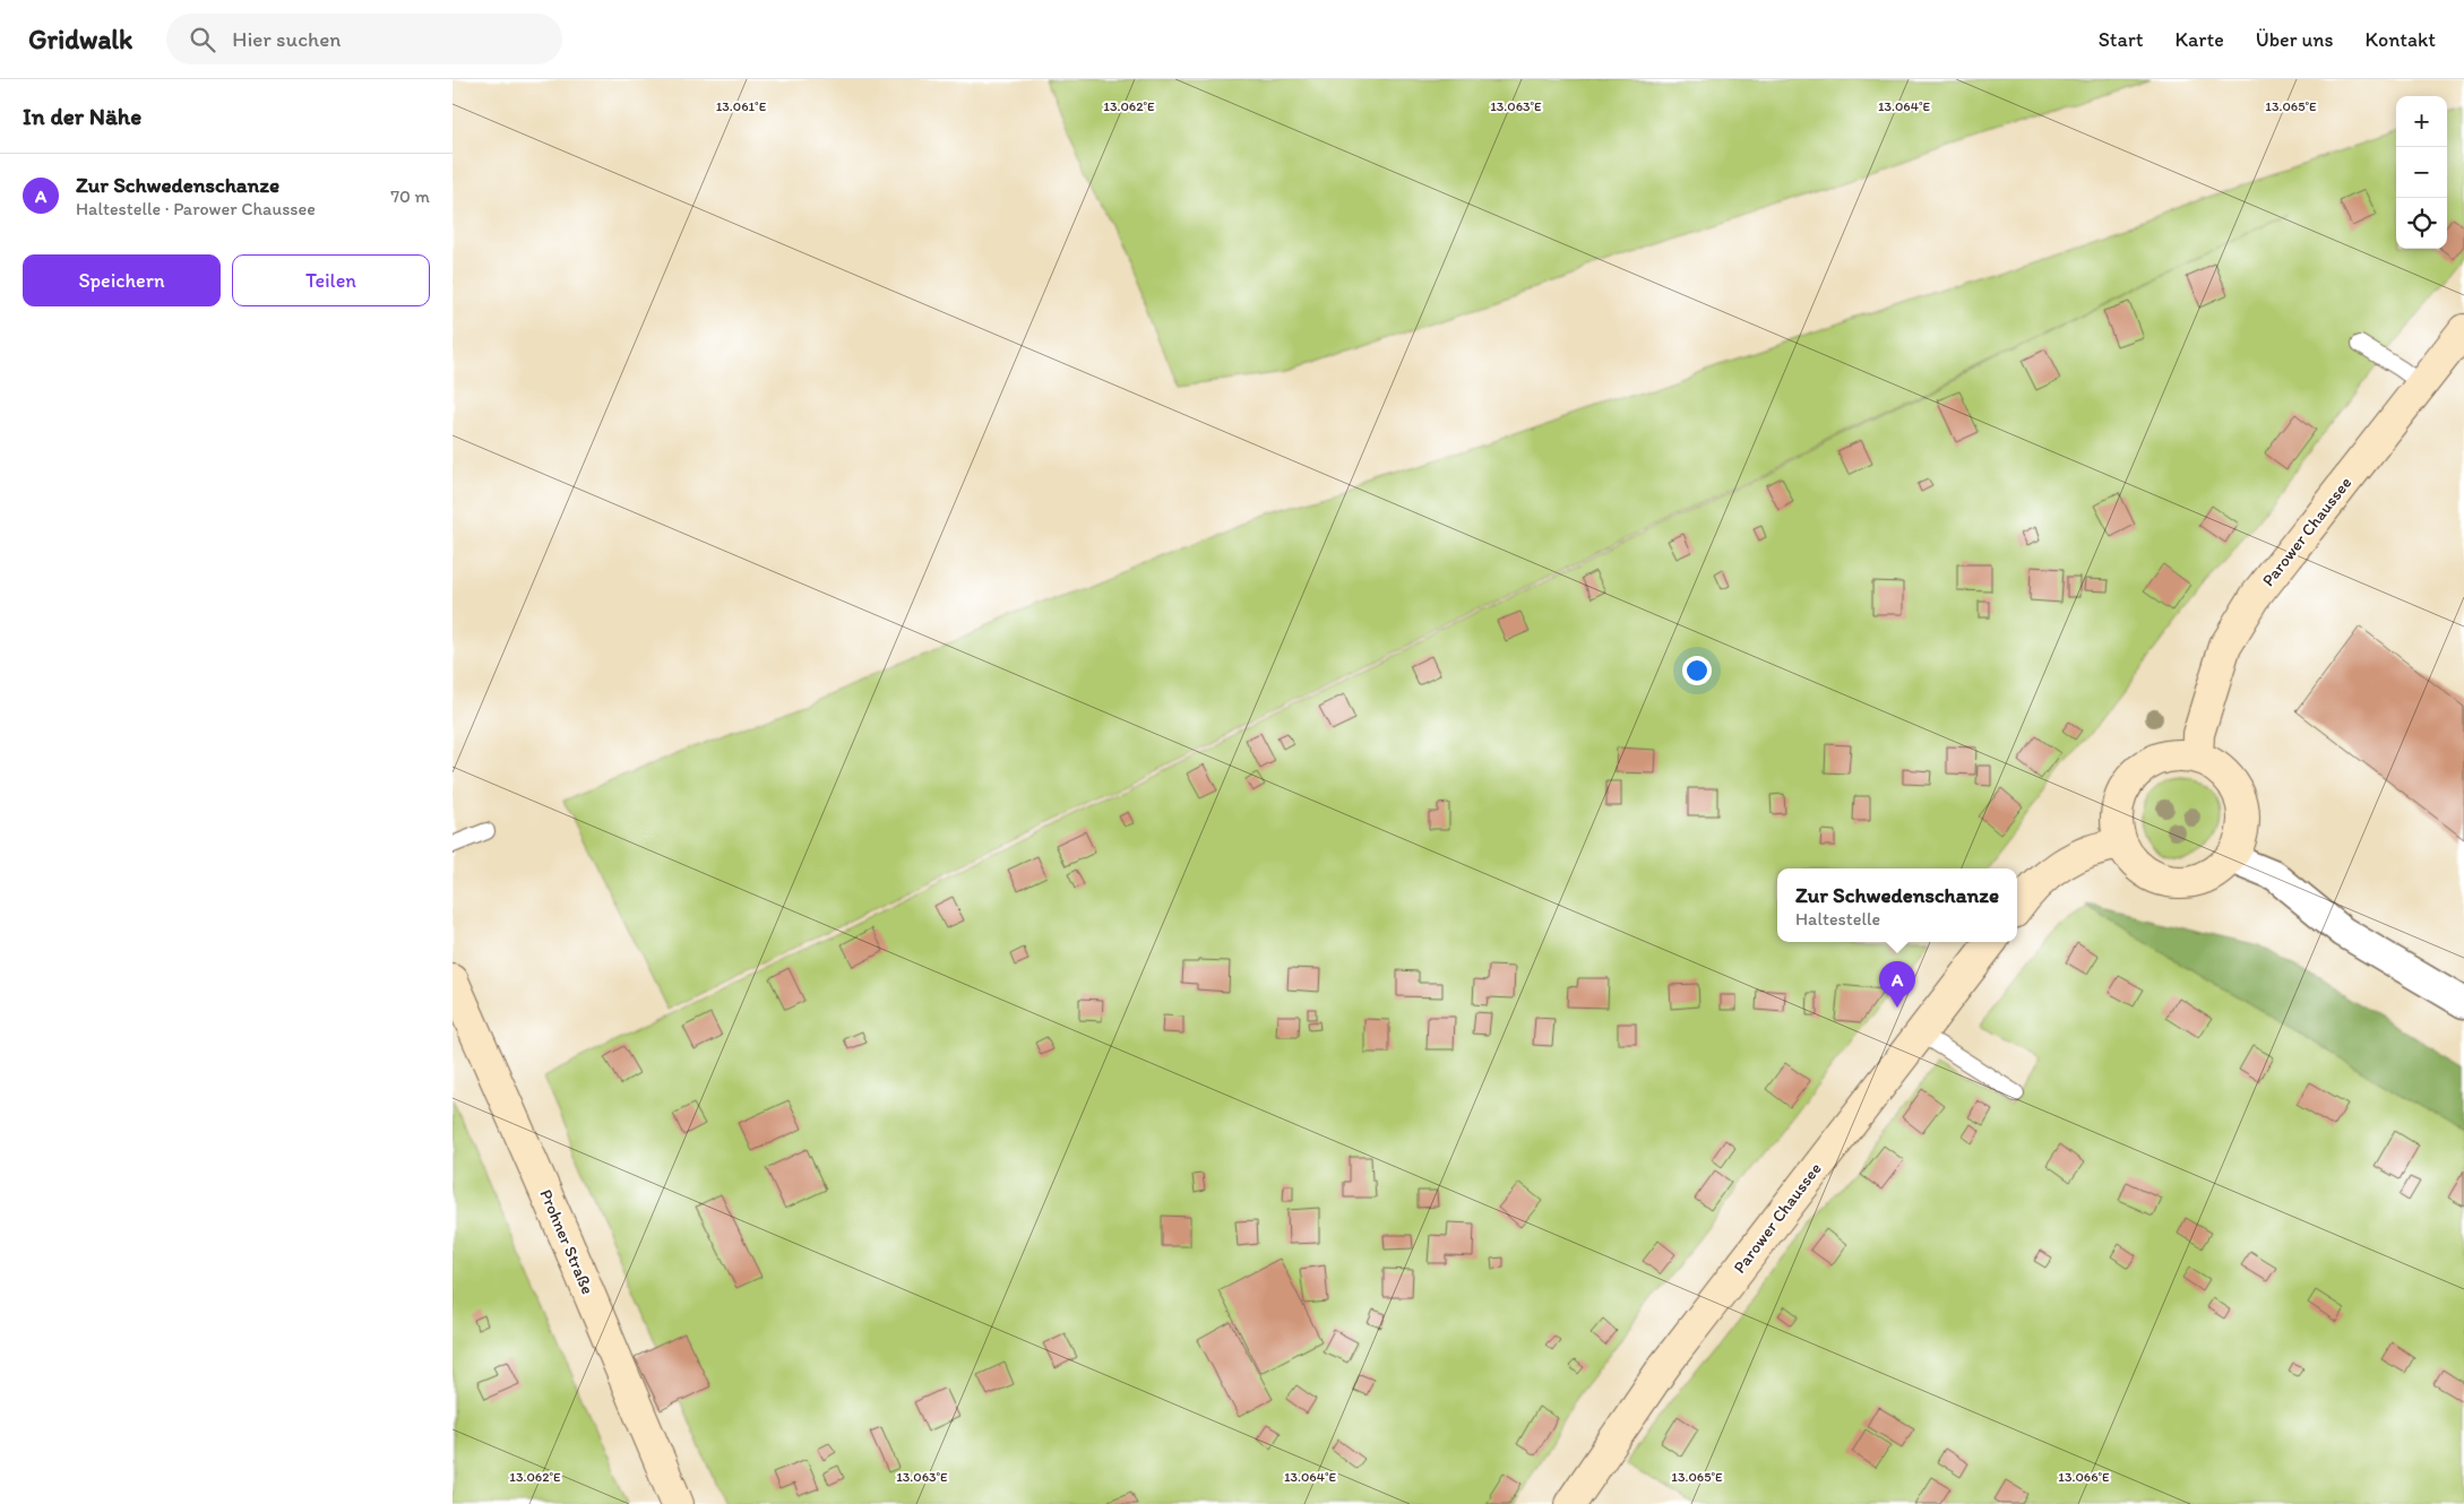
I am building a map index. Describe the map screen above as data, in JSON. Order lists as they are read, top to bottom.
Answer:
{
  "streets": {
    "street": ["Parower Chaussee", "Prohner Straße"]
  },
  "page": {
    "header": "Gridwalk",
    "search": "Hier suchen",
    "nav": [
      "Start",
      "Karte",
      "Über uns",
      "Kontakt"
    ],
    "heading": "In der Nähe",
    "map_buttons": ["+", "−"],
    "list": [
      {
        "mark": "A",
        "name": "Zur Schwedenschanze",
        "note": "Haltestelle · Parower Chaussee",
        "value": "70 m"
      }
    ],
    "buttons": ["Speichern", "Teilen"],
    "popup": ["Zur Schwedenschanze", "Haltestelle"],
    "pins": "A"
  },
  "coordinates": [
    "13.061°E",
    "13.062°E",
    "13.063°E",
    "13.064°E",
    "13.065°E",
    "13.066°E"
  ]
}
